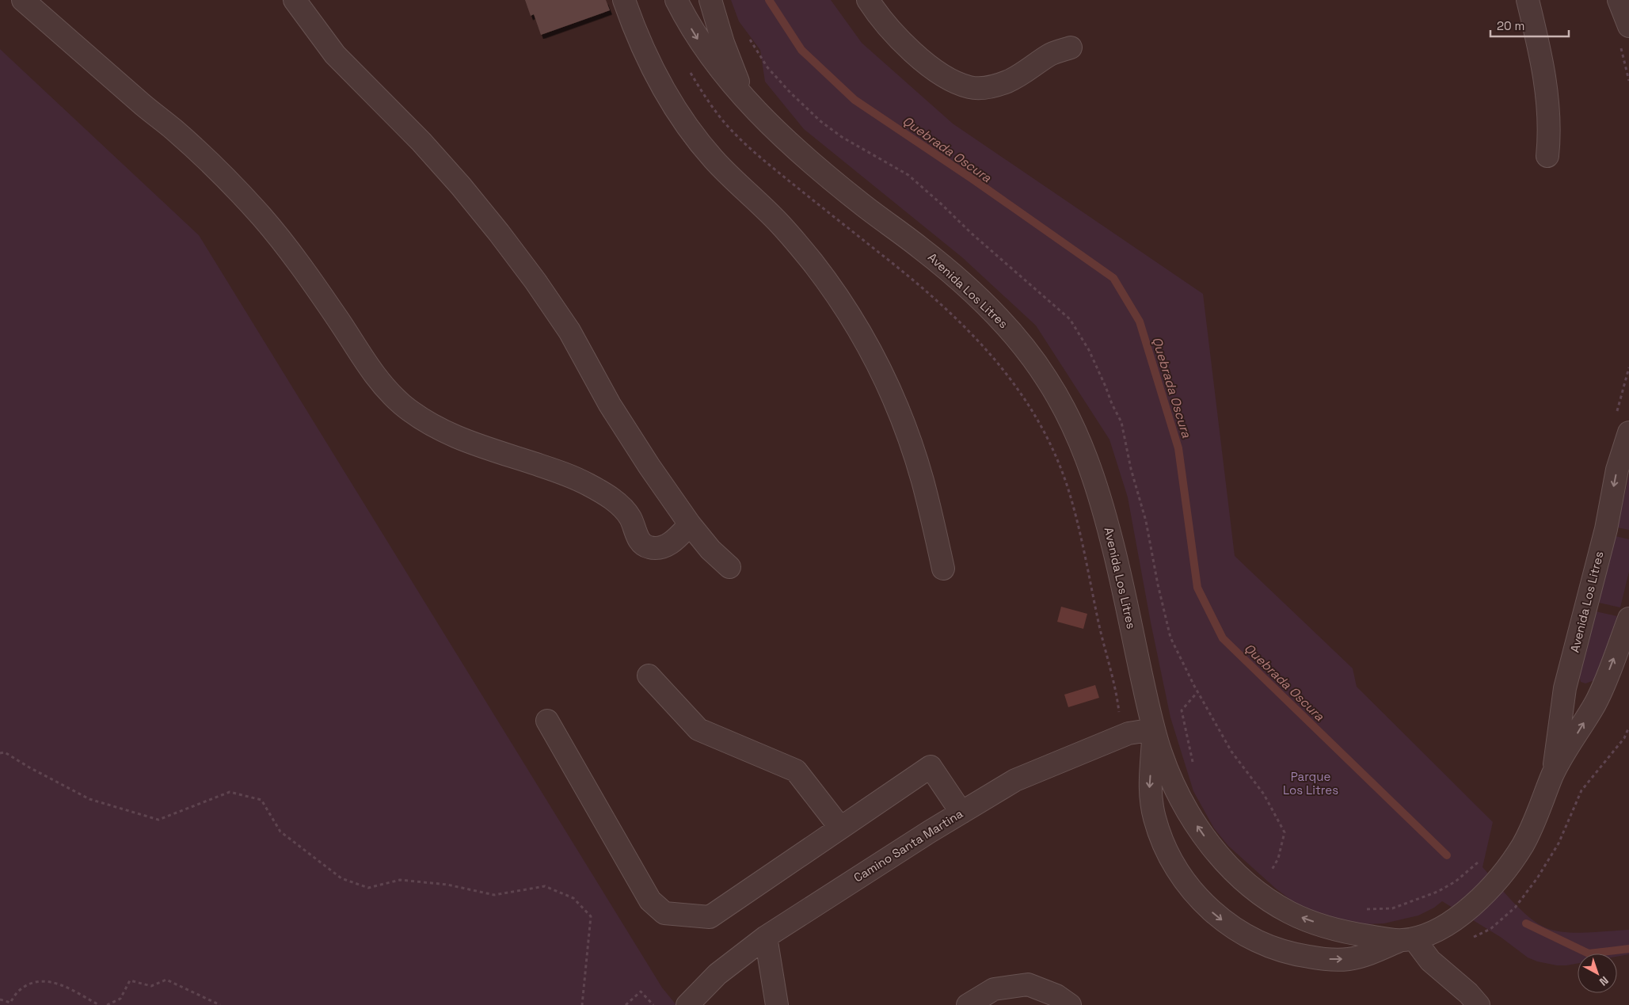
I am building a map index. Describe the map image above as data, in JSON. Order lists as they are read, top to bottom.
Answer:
{
  "streets": {
    "street": ["Avenida Los Litres", "Camino Santa Martina"]
  },
  "crossings": [
    ["Avenida Los Litres", "Camino Santa Martina"]
  ],
  "water": ["Quebrada Oscura"],
  "parks": ["Parque Los Litres"],
  "scale_bar": "20 m",
  "north": "bottom right"
}
